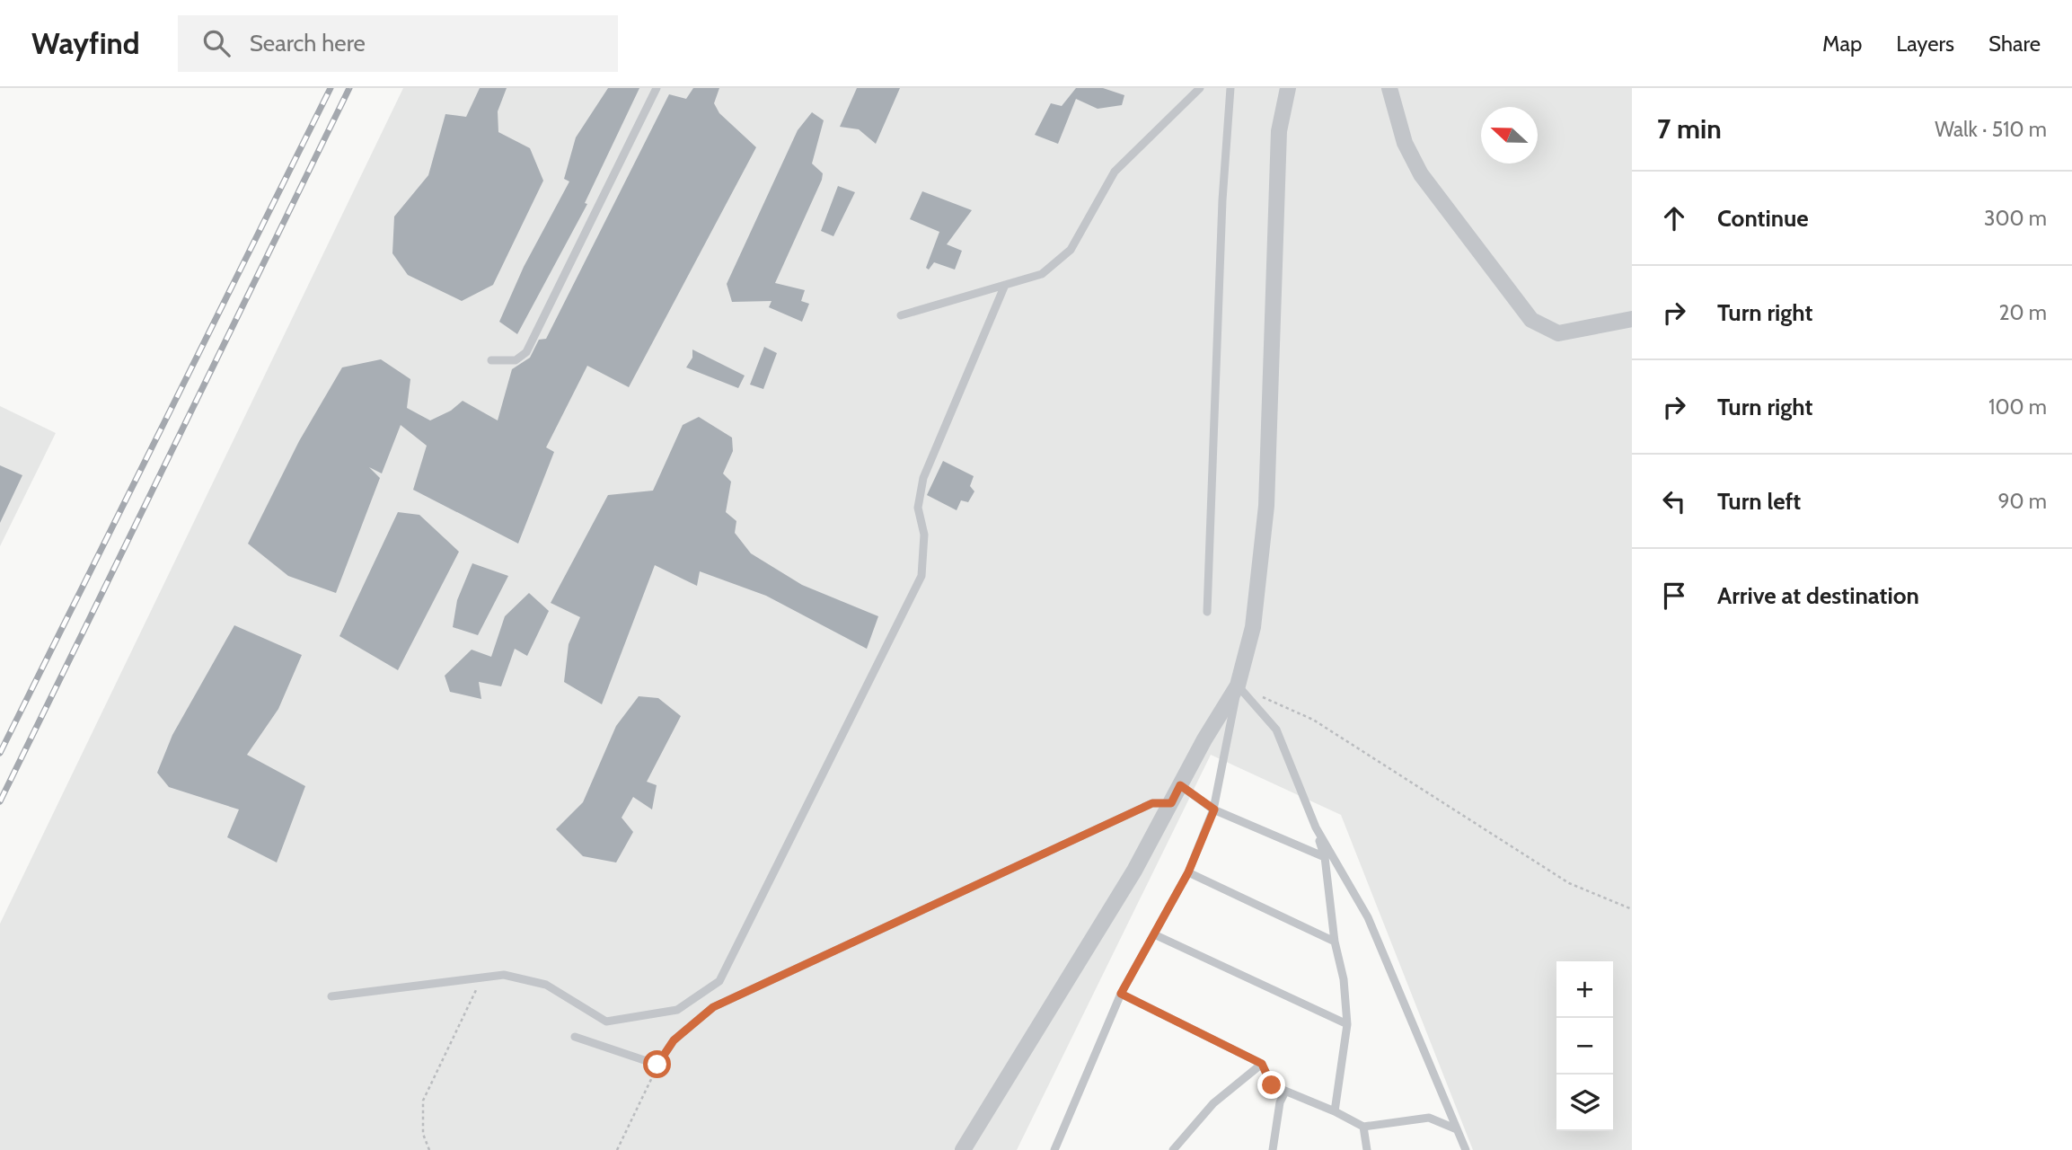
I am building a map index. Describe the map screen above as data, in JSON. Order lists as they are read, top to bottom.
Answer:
{
  "north": "left",
  "page": {
    "header": "Wayfind",
    "search": "Search here",
    "nav": ["Map", "Layers", "Share"],
    "heading": ["7 min", "Walk · 510 m"],
    "list": [
      ["Continue", "300 m"],
      ["Turn right", "20 m"],
      ["Turn right", "100 m"],
      ["Turn left", "90 m"],
      "Arrive at destination"
    ],
    "map_buttons": ["+", "−"]
  }
}
